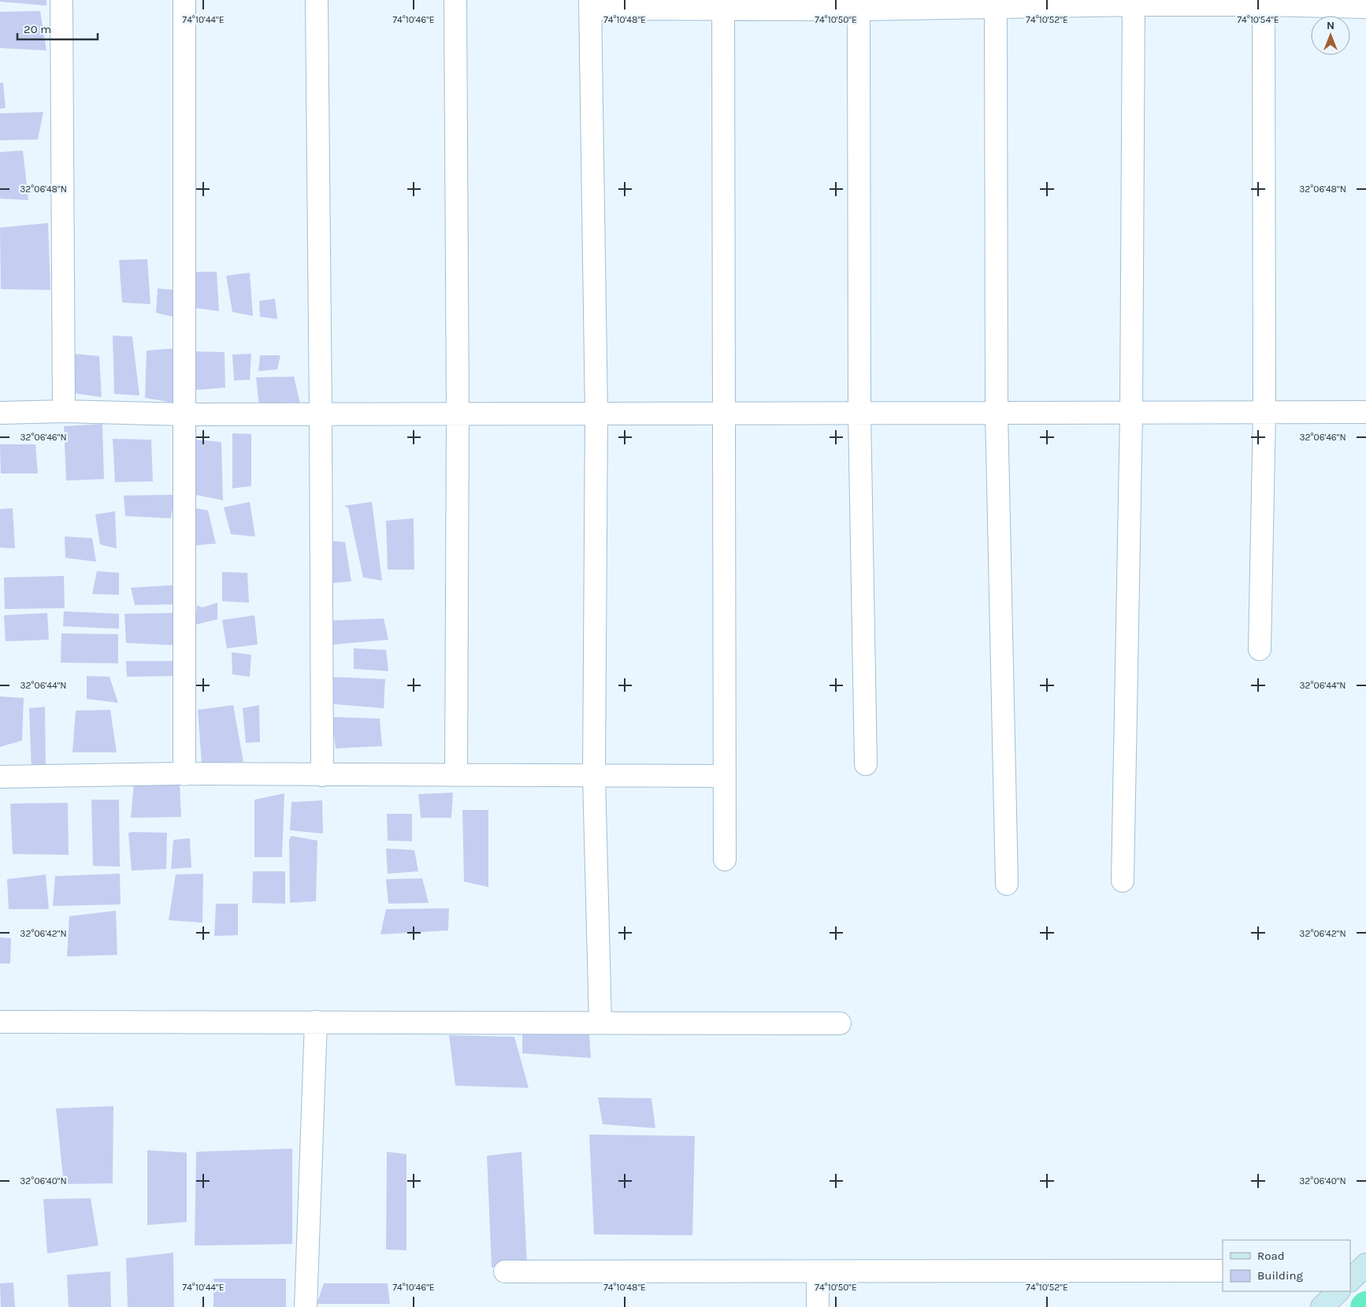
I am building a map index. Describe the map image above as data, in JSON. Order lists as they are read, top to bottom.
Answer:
{
  "legend": ["Road", "Building"],
  "scale_bar": "20 m",
  "north": "top",
  "coordinates": [
    "74°10'44\"E",
    "74°10'46\"E",
    "74°10'48\"E",
    "74°10'50\"E",
    "74°10'52\"E",
    "74°10'54\"E",
    "32°06'48\"N",
    "32°06'46\"N",
    "32°06'44\"N",
    "32°06'42\"N",
    "32°06'40\"N"
  ]
}
